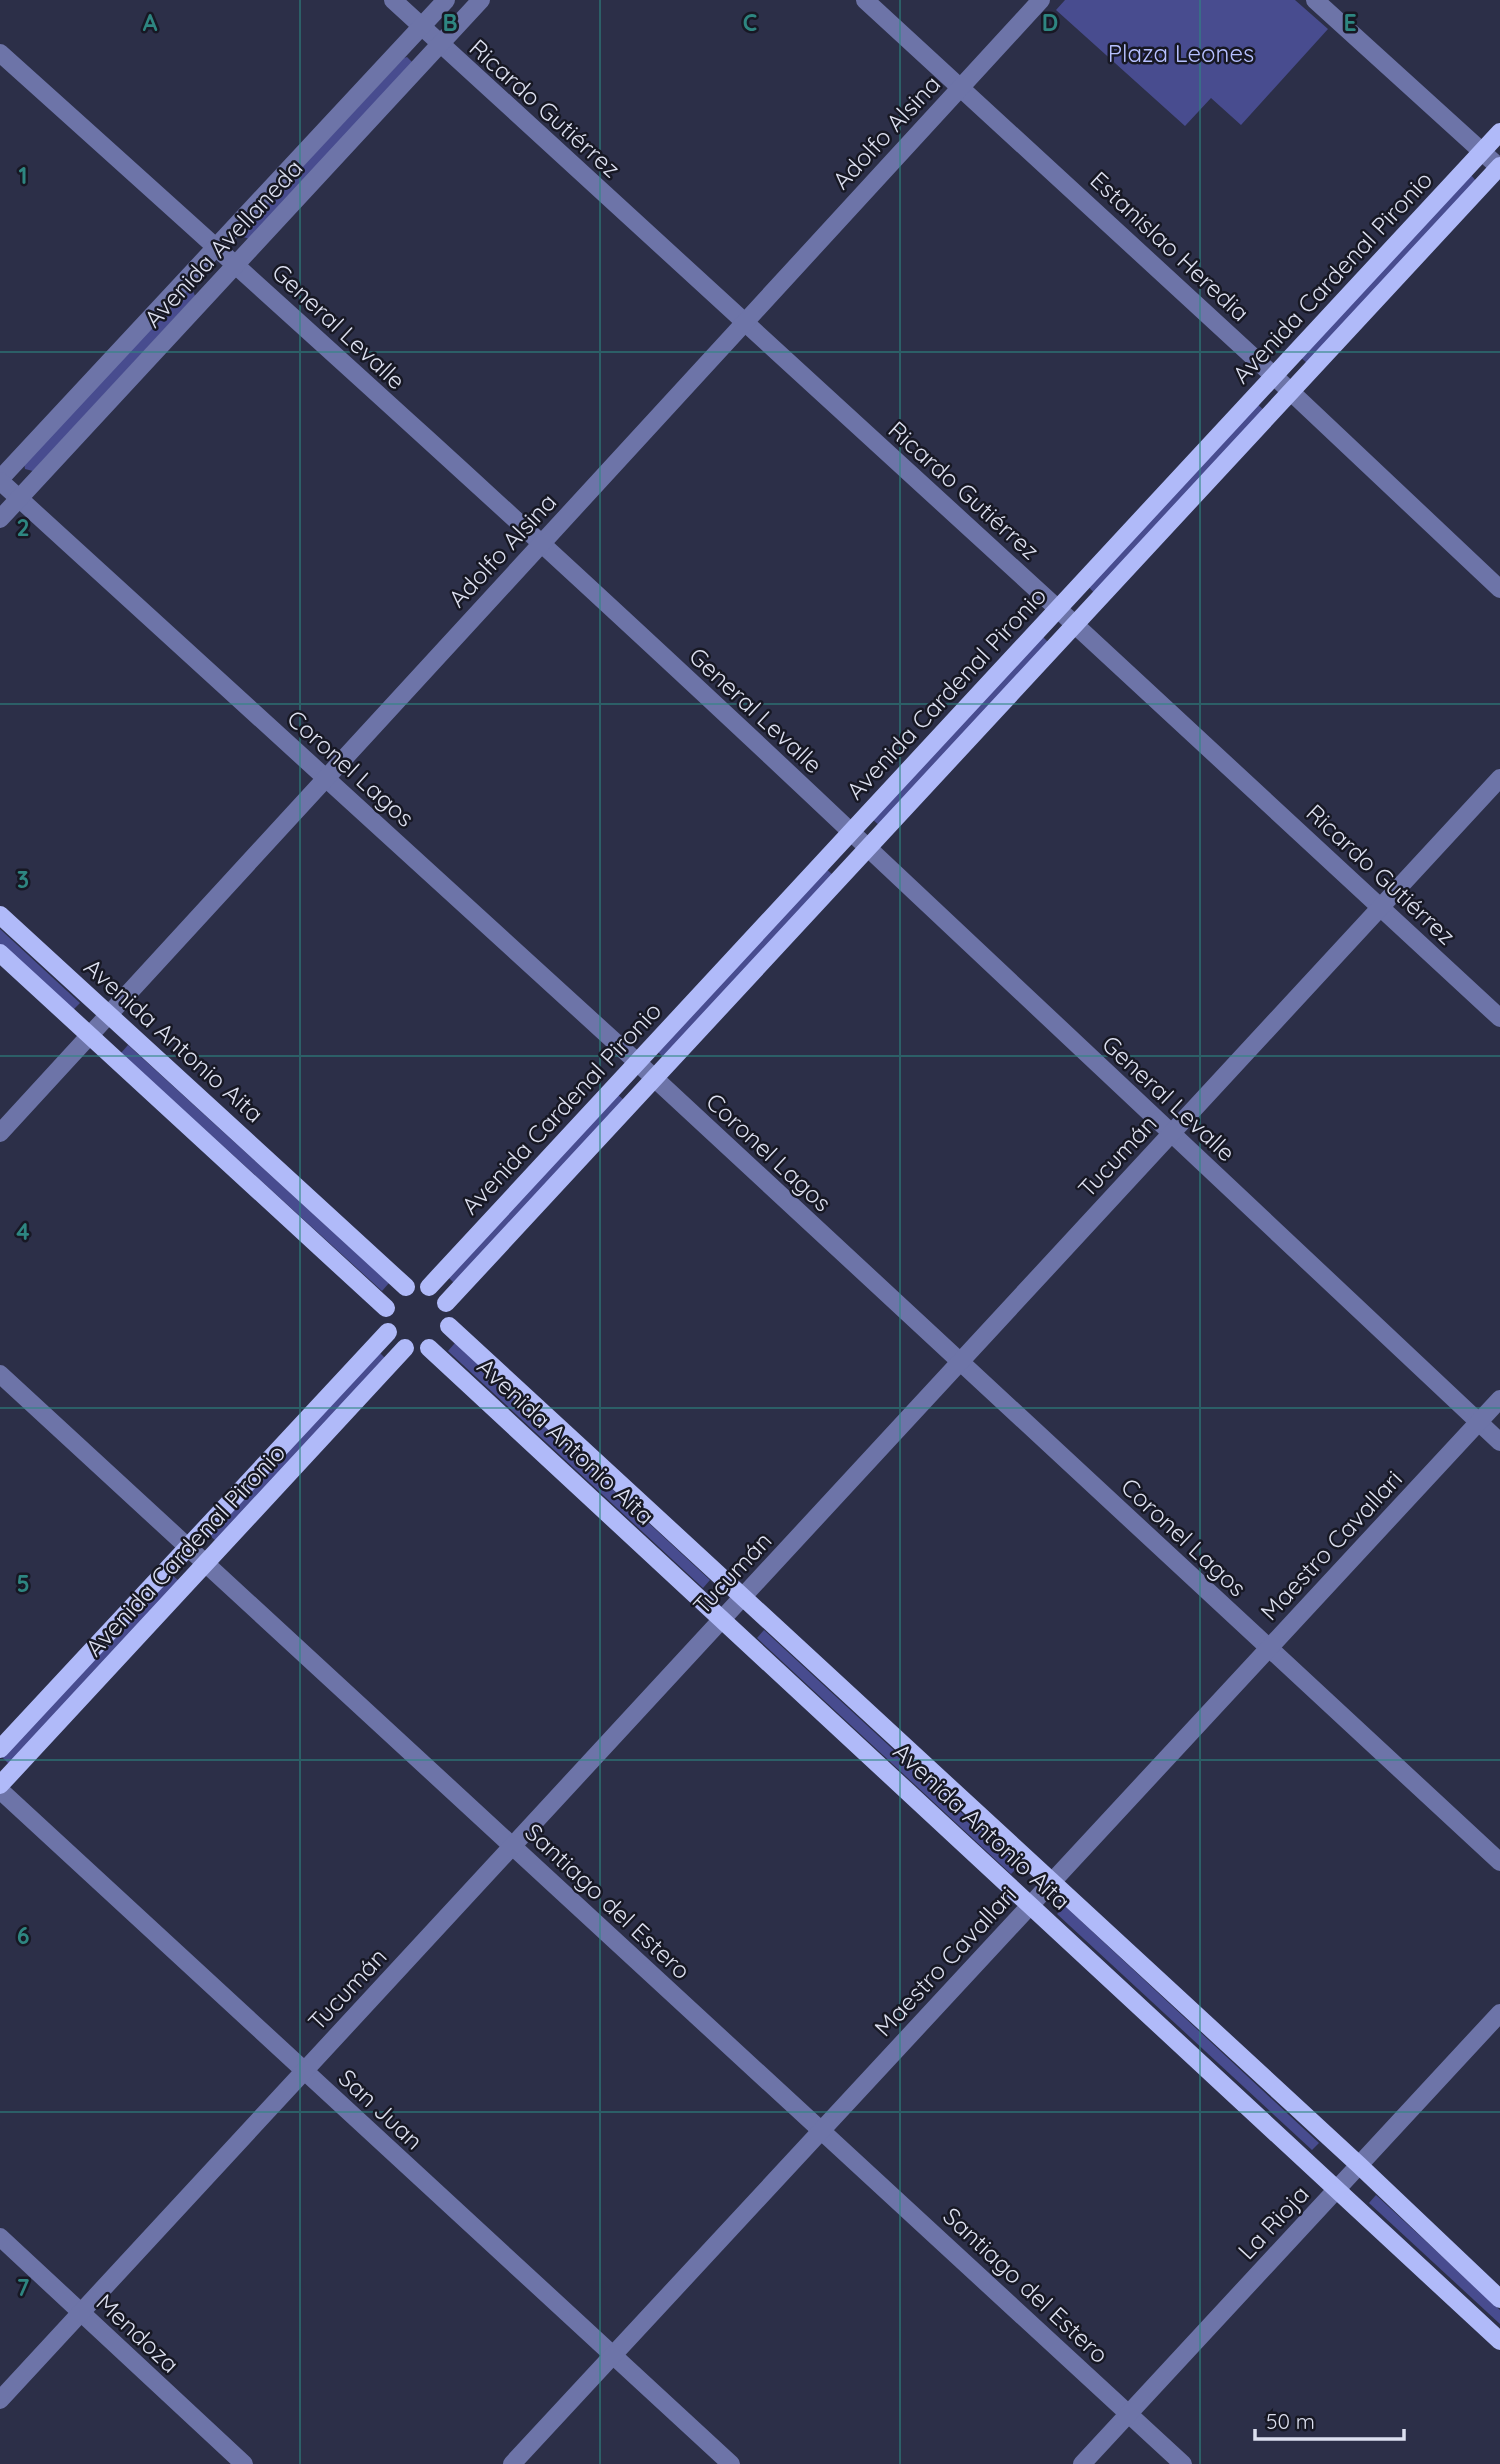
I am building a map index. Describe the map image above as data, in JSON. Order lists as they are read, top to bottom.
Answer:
{
  "streets": {
    "main road": ["Avenida Cardenal Pironio", "Avenida Antonio Aita"],
    "street": [
      "Ricardo Gutiérrez",
      "Adolfo Alsina",
      "Avenida Avellaneda",
      "Estanislao Heredia",
      "General Levalle",
      "Coronel Lagos",
      "Tucumán",
      "Maestro Cavallari",
      "Santiago del Estero",
      "San Juan",
      "La Rioja",
      "Mendoza"
    ]
  },
  "crossings": [
    ["Ricardo Gutiérrez", "Adolfo Alsina"],
    ["Ricardo Gutiérrez", "Avenida Avellaneda"],
    ["Ricardo Gutiérrez", "Avenida Cardenal Pironio"],
    ["Ricardo Gutiérrez", "Tucumán"],
    ["Adolfo Alsina", "Estanislao Heredia"],
    ["Adolfo Alsina", "General Levalle"],
    ["Adolfo Alsina", "Coronel Lagos"],
    ["Adolfo Alsina", "Avenida Antonio Aita"],
    ["Avenida Avellaneda", "General Levalle"],
    ["Avenida Avellaneda", "Coronel Lagos"],
    ["Estanislao Heredia", "Avenida Cardenal Pironio"],
    ["Avenida Cardenal Pironio", "General Levalle"],
    ["Avenida Cardenal Pironio", "Coronel Lagos"],
    ["Avenida Cardenal Pironio", "Avenida Antonio Aita"],
    ["Avenida Cardenal Pironio", "Santiago del Estero"],
    ["Avenida Cardenal Pironio", "San Juan"],
    ["General Levalle", "Tucumán"],
    ["General Levalle", "Maestro Cavallari"],
    ["Coronel Lagos", "Tucumán"],
    ["Coronel Lagos", "Maestro Cavallari"],
    ["Avenida Antonio Aita", "Tucumán"],
    ["Avenida Antonio Aita", "Maestro Cavallari"],
    ["Avenida Antonio Aita", "La Rioja"],
    ["Tucumán", "Santiago del Estero"],
    ["Tucumán", "San Juan"],
    ["Tucumán", "Mendoza"],
    ["Maestro Cavallari", "Santiago del Estero"],
    ["Maestro Cavallari", "San Juan"],
    ["Santiago del Estero", "La Rioja"]
  ],
  "parks": ["Plaza Leones"],
  "scale_bar": "50 m",
  "grid": {
    "columns": [
      "A",
      "B",
      "C",
      "D",
      "E"
    ],
    "rows": [
      "1",
      "2",
      "3",
      "4",
      "5",
      "6",
      "7"
    ]
  }
}
